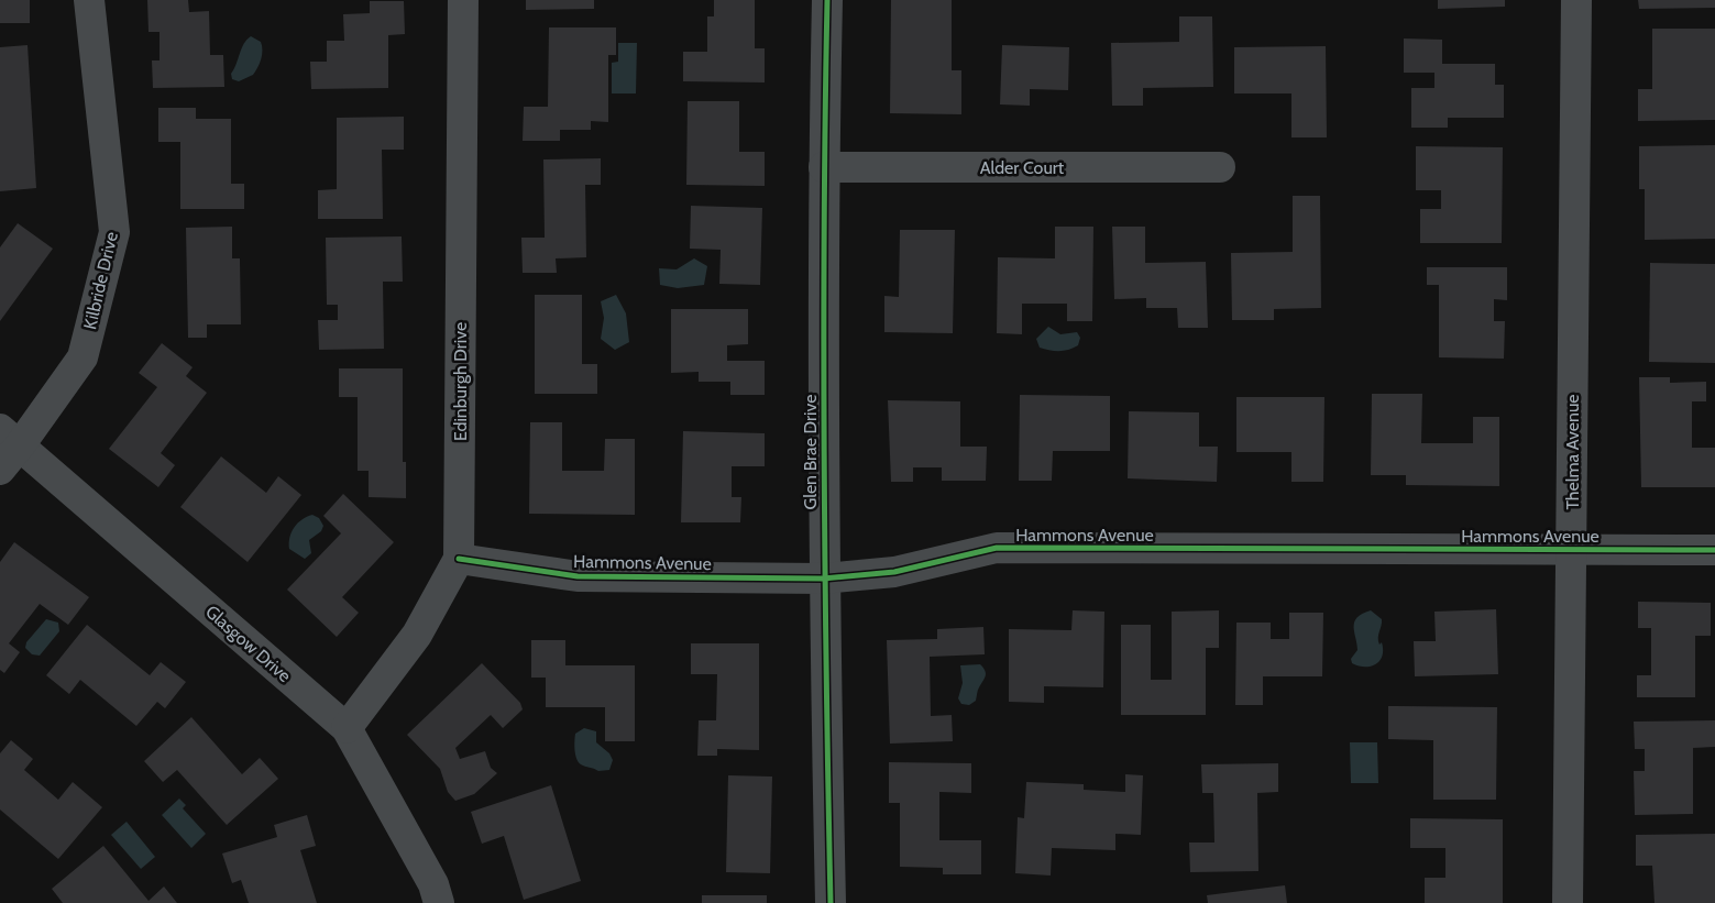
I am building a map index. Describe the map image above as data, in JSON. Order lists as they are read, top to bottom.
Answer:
{
  "streets": {
    "street": [
      "Alder Court",
      "Kilbride Drive",
      "Edinburgh Drive",
      "Glen Brae Drive",
      "Thelma Avenue",
      "Hammons Avenue",
      "Glasgow Drive"
    ]
  },
  "crossings": [
    ["Alder Court", "Glen Brae Drive"],
    ["Kilbride Drive", "Glasgow Drive"],
    ["Edinburgh Drive", "Hammons Avenue"],
    ["Edinburgh Drive", "Glasgow Drive"],
    ["Glen Brae Drive", "Hammons Avenue"],
    ["Thelma Avenue", "Hammons Avenue"]
  ]
}
